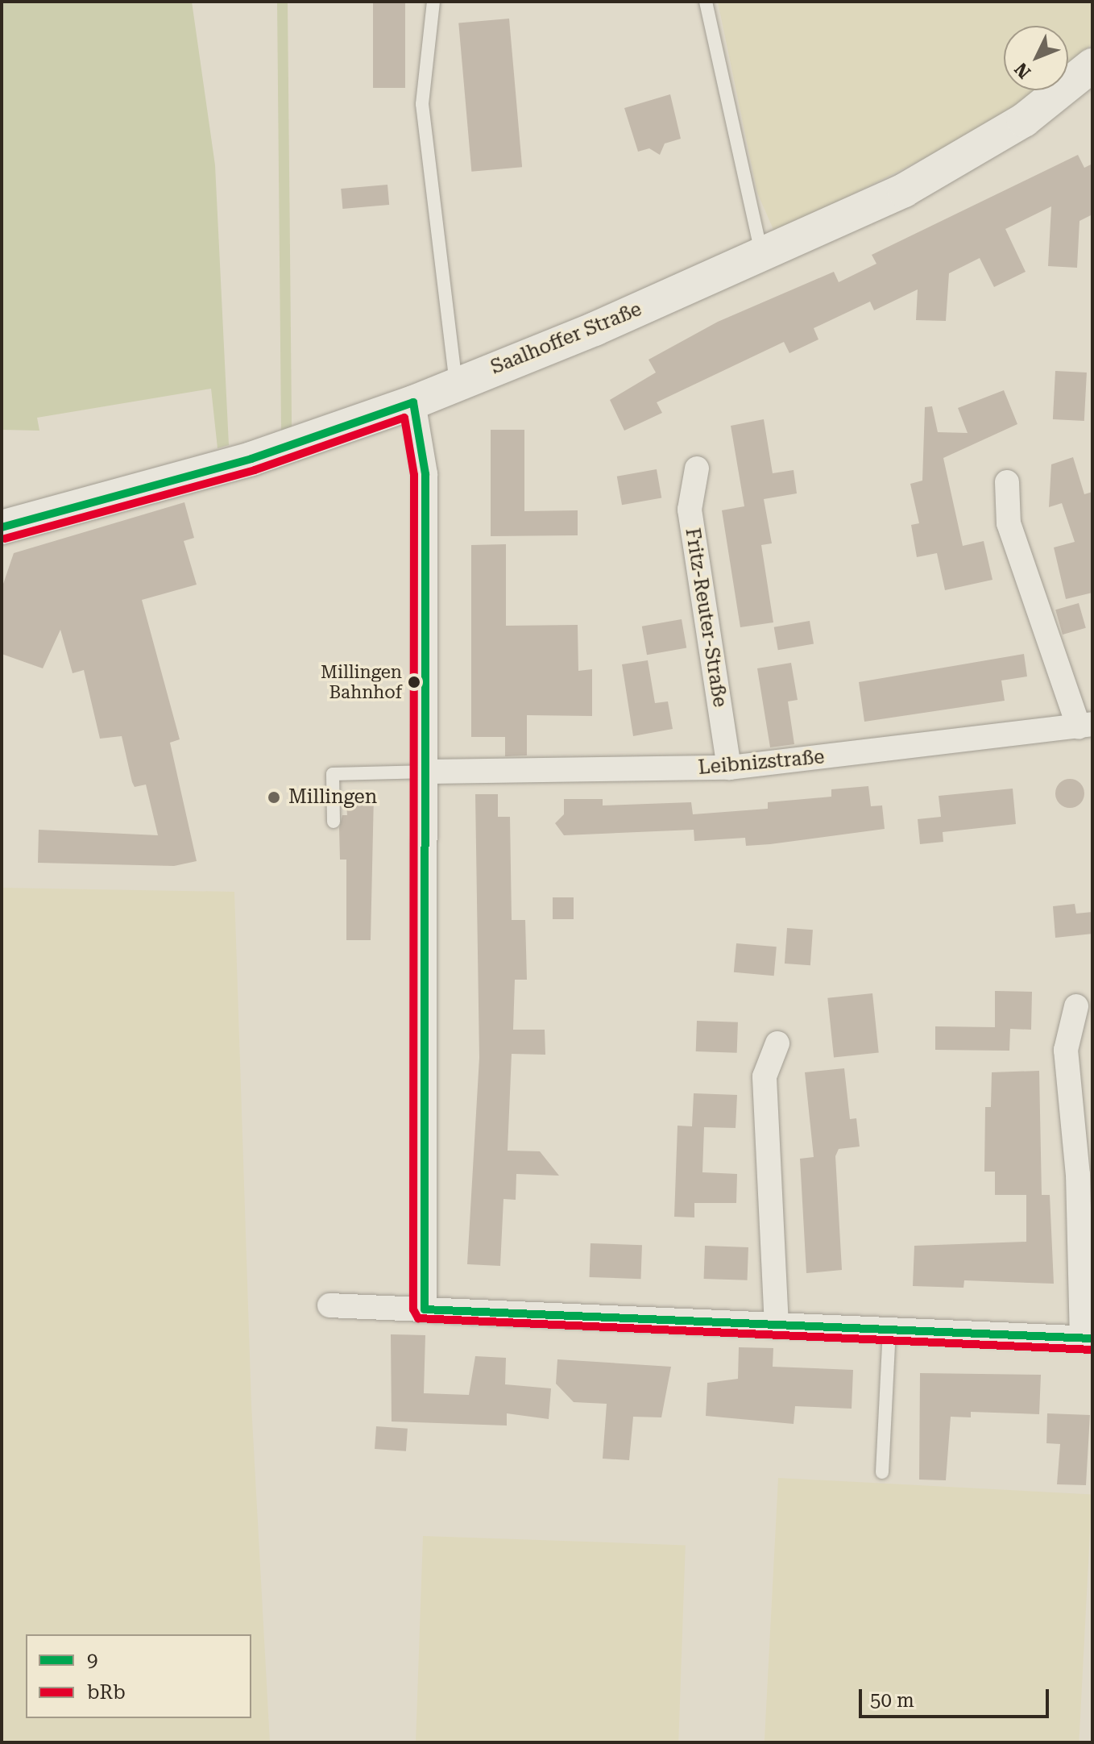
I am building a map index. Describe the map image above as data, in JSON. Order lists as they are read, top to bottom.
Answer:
{
  "streets": {
    "street": ["Saalhoffer Straße", "Fritz-Reuter-Straße", "Leibnizstraße"]
  },
  "crossings": [
    ["Fritz-Reuter-Straße", "Leibnizstraße"]
  ],
  "places": ["Millingen Bahnhof", "Millingen"],
  "lines": ["transit line 9", "transit line bRb"],
  "legend": ["9", "bRb"],
  "scale_bar": "50 m",
  "north": "bottom left"
}
